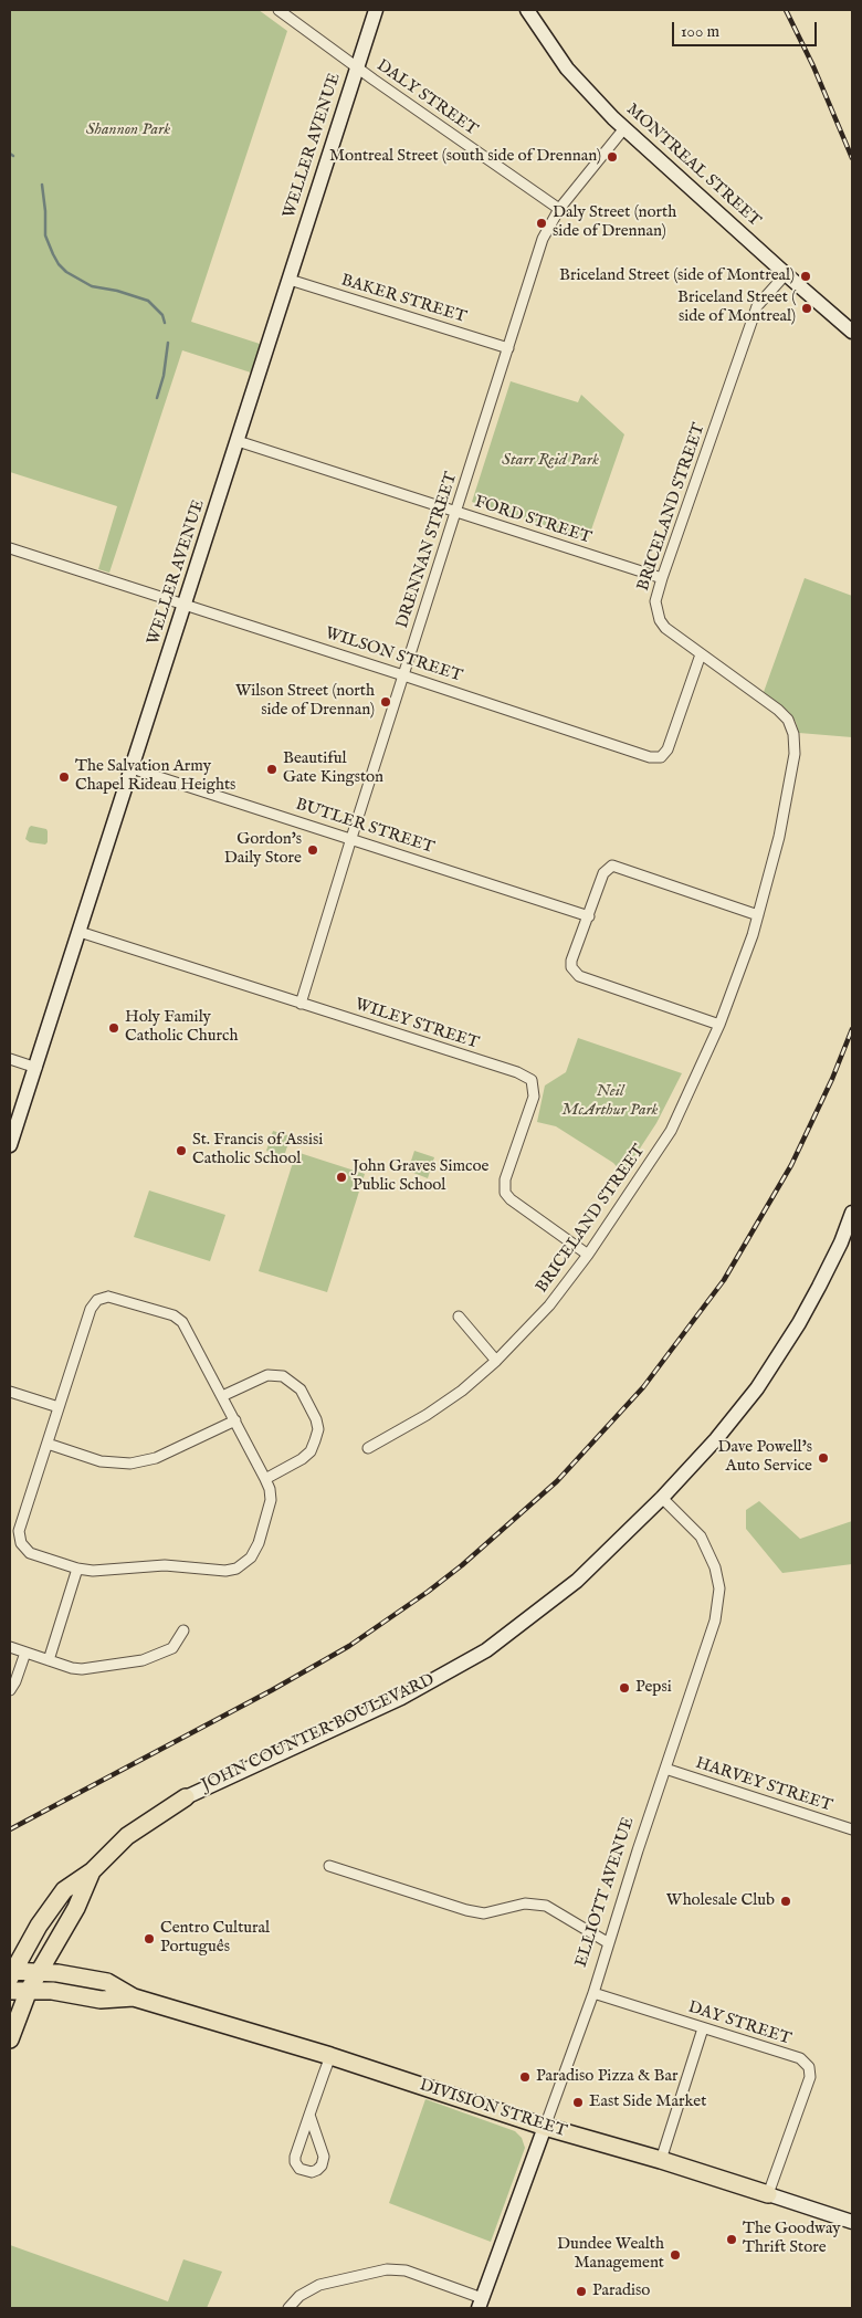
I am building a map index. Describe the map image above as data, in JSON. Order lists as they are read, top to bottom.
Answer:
{
  "streets": {
    "main road": [
      "WELLER AVENUE",
      "MONTREAL STREET",
      "JOHN COUNTER BOULEVARD",
      "ELLIOTT AVENUE",
      "DIVISION STREET"
    ],
    "street": [
      "DALY STREET",
      "BAKER STREET",
      "BRICELAND STREET",
      "FORD STREET",
      "DRENNAN STREET",
      "WILSON STREET",
      "BUTLER STREET",
      "WILEY STREET",
      "HARVEY STREET",
      "DAY STREET"
    ]
  },
  "crossings": [
    ["DALY STREET", "WELLER AVENUE"],
    ["DALY STREET", "DRENNAN STREET"],
    ["WELLER AVENUE", "BAKER STREET"],
    ["WELLER AVENUE", "FORD STREET"],
    ["WELLER AVENUE", "WILSON STREET"],
    ["WELLER AVENUE", "BUTLER STREET"],
    ["WELLER AVENUE", "WILEY STREET"],
    ["MONTREAL STREET", "BRICELAND STREET"],
    ["MONTREAL STREET", "DRENNAN STREET"],
    ["BAKER STREET", "DRENNAN STREET"],
    ["BRICELAND STREET", "FORD STREET"],
    ["BRICELAND STREET", "WILSON STREET"],
    ["BRICELAND STREET", "WILEY STREET"],
    ["FORD STREET", "DRENNAN STREET"],
    ["DRENNAN STREET", "WILSON STREET"],
    ["DRENNAN STREET", "BUTLER STREET"],
    ["DRENNAN STREET", "WILEY STREET"],
    ["JOHN COUNTER BOULEVARD", "ELLIOTT AVENUE"],
    ["HARVEY STREET", "ELLIOTT AVENUE"],
    ["ELLIOTT AVENUE", "DAY STREET"],
    ["ELLIOTT AVENUE", "DIVISION STREET"],
    ["DAY STREET", "DIVISION STREET"]
  ],
  "parks": ["Shannon Park", "Starr Reid Park", "Neil McArthur Park"],
  "places": [
    "Montreal Street (south side of Drennan)",
    "Daly Street (north side of Drennan)",
    "Briceland Street (side of Montreal)",
    "Briceland Street ( side of Montreal)",
    "Wilson Street (north side of Drennan)",
    "Beautiful Gate Kingston",
    "The Salvation Army Chapel Rideau Heights",
    "Gordon's Daily Store",
    "Holy Family Catholic Church",
    "St. Francis of Assisi Catholic School",
    "John Graves Simcoe Public School",
    "Dave Powell's Auto Service",
    "Pepsi",
    "Wholesale Club",
    "Centro Cultural Português",
    "Paradiso Pizza & Bar",
    "East Side Market",
    "The Goodway Thrift Store",
    "Dundee Wealth Management",
    "Paradiso"
  ],
  "scale_bar": "100 m"
}
